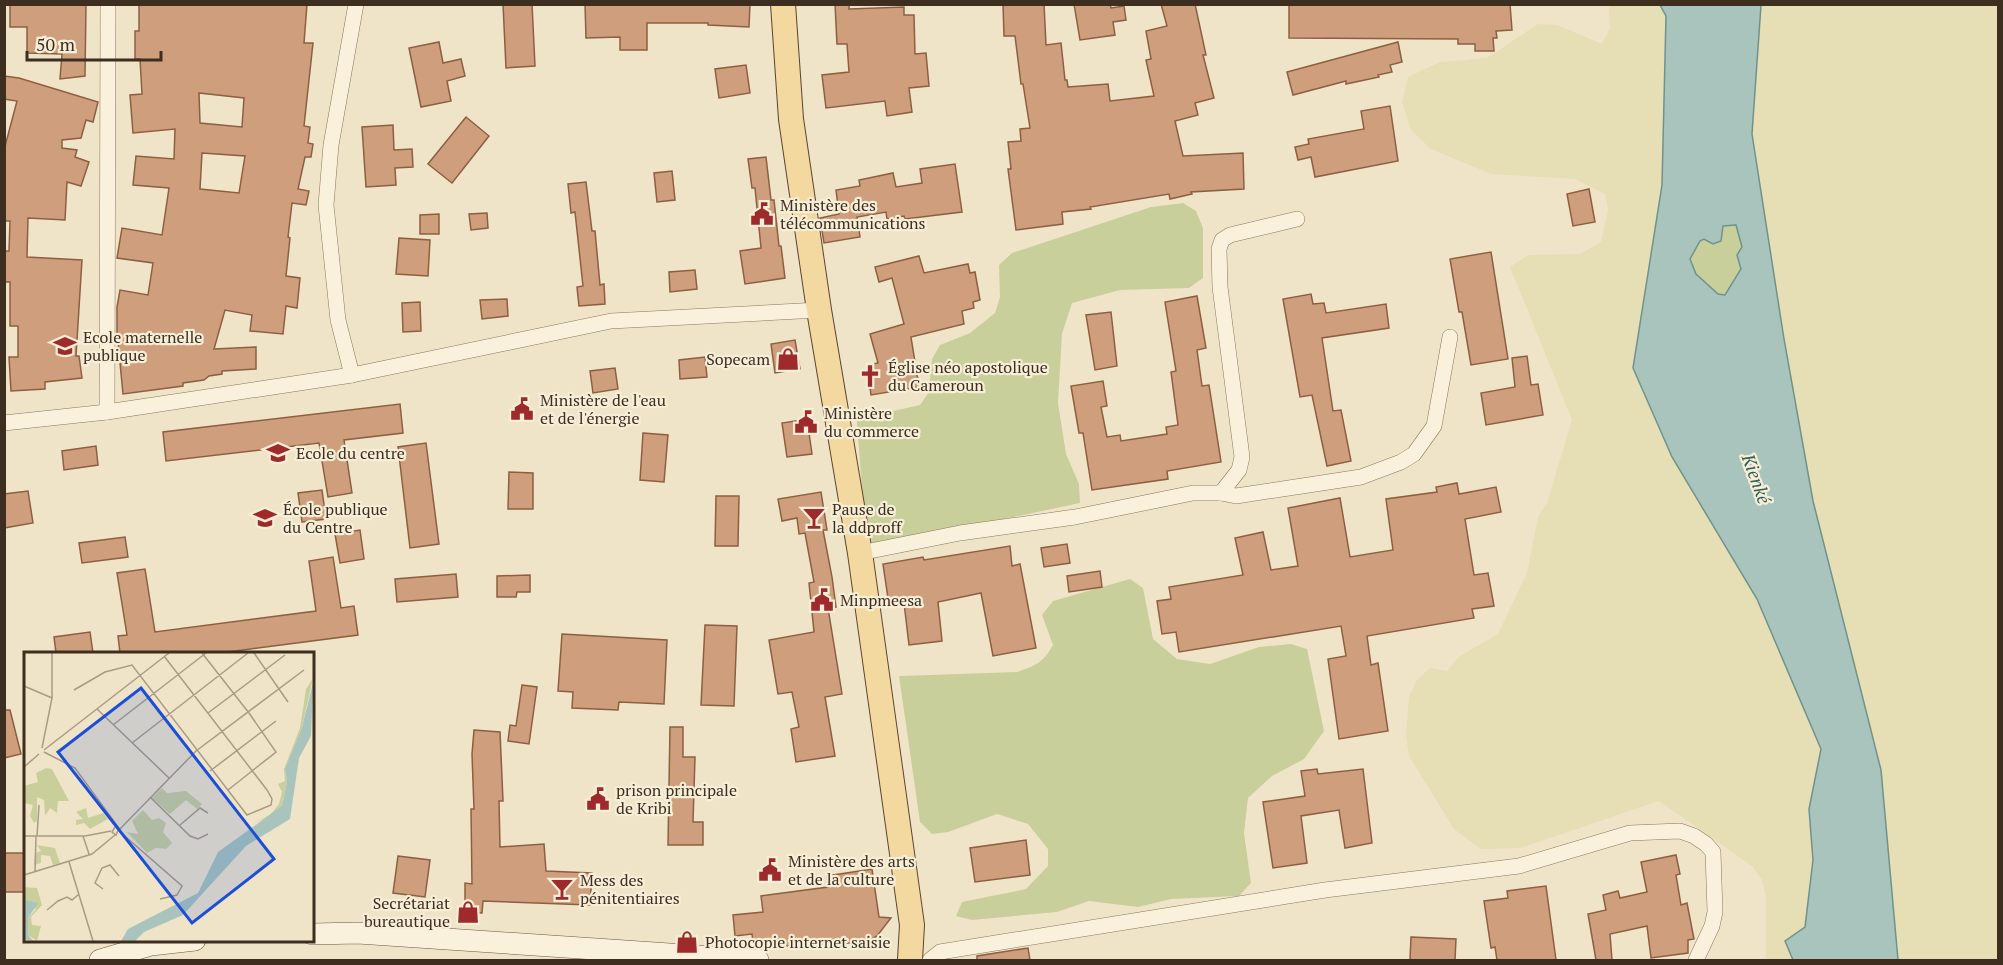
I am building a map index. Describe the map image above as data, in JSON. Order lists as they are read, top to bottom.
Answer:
{
  "water": ["Kienké"],
  "places": {
    "public building": [
      "Ministère des télécommunications",
      "Ministère de l'eau et de l'énergie",
      "Ministère du commerce",
      "Minpmeesa",
      "prison principale de Kribi",
      "Ministère des arts et de la culture"
    ],
    "school or university": ["Ecole maternelle publique", "Ecole du centre", "École publique du Centre"],
    "shop": ["Sopecam", "Secrétariat bureautique", "Photocopie internet saisie"],
    "church": ["Église néo apostolique du Cameroun"],
    "bar": ["Pause de la ddproff", "Mess des pénitentiaires"]
  },
  "scale_bar": "50 m"
}
